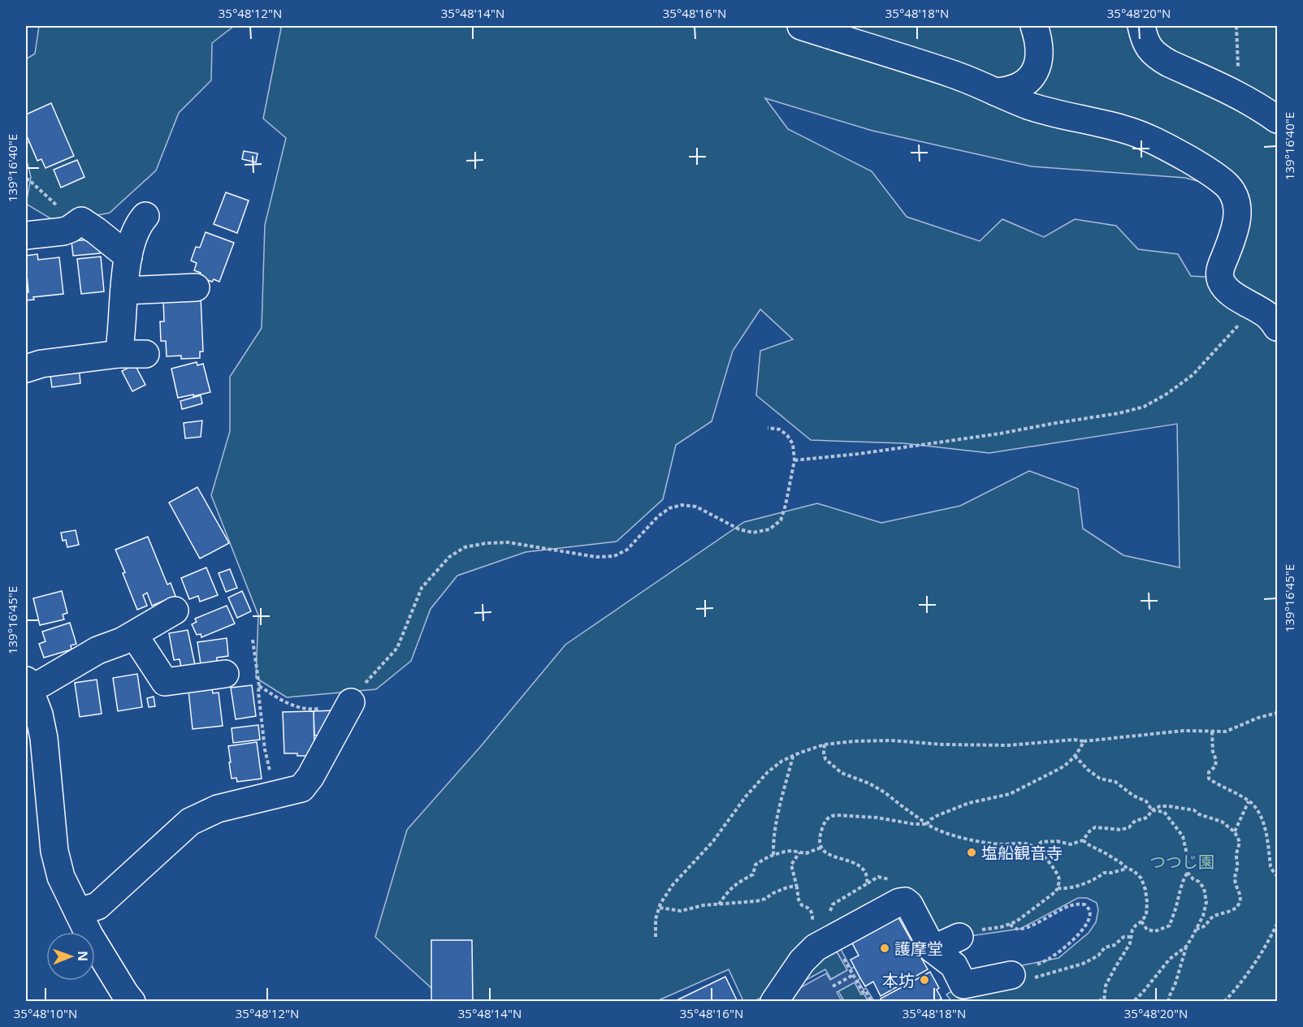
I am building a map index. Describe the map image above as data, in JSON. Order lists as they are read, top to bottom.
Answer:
{
  "parks": ["つつじ園"],
  "places": ["塩船観音寺", "護摩堂", "本坊"],
  "north": "right",
  "coordinates": [
    "35°48'12\"N",
    "35°48'14\"N",
    "35°48'16\"N",
    "35°48'18\"N",
    "35°48'20\"N",
    "139°16'40\"E",
    "139°16'45\"E",
    "35°48'10\"N"
  ]
}
